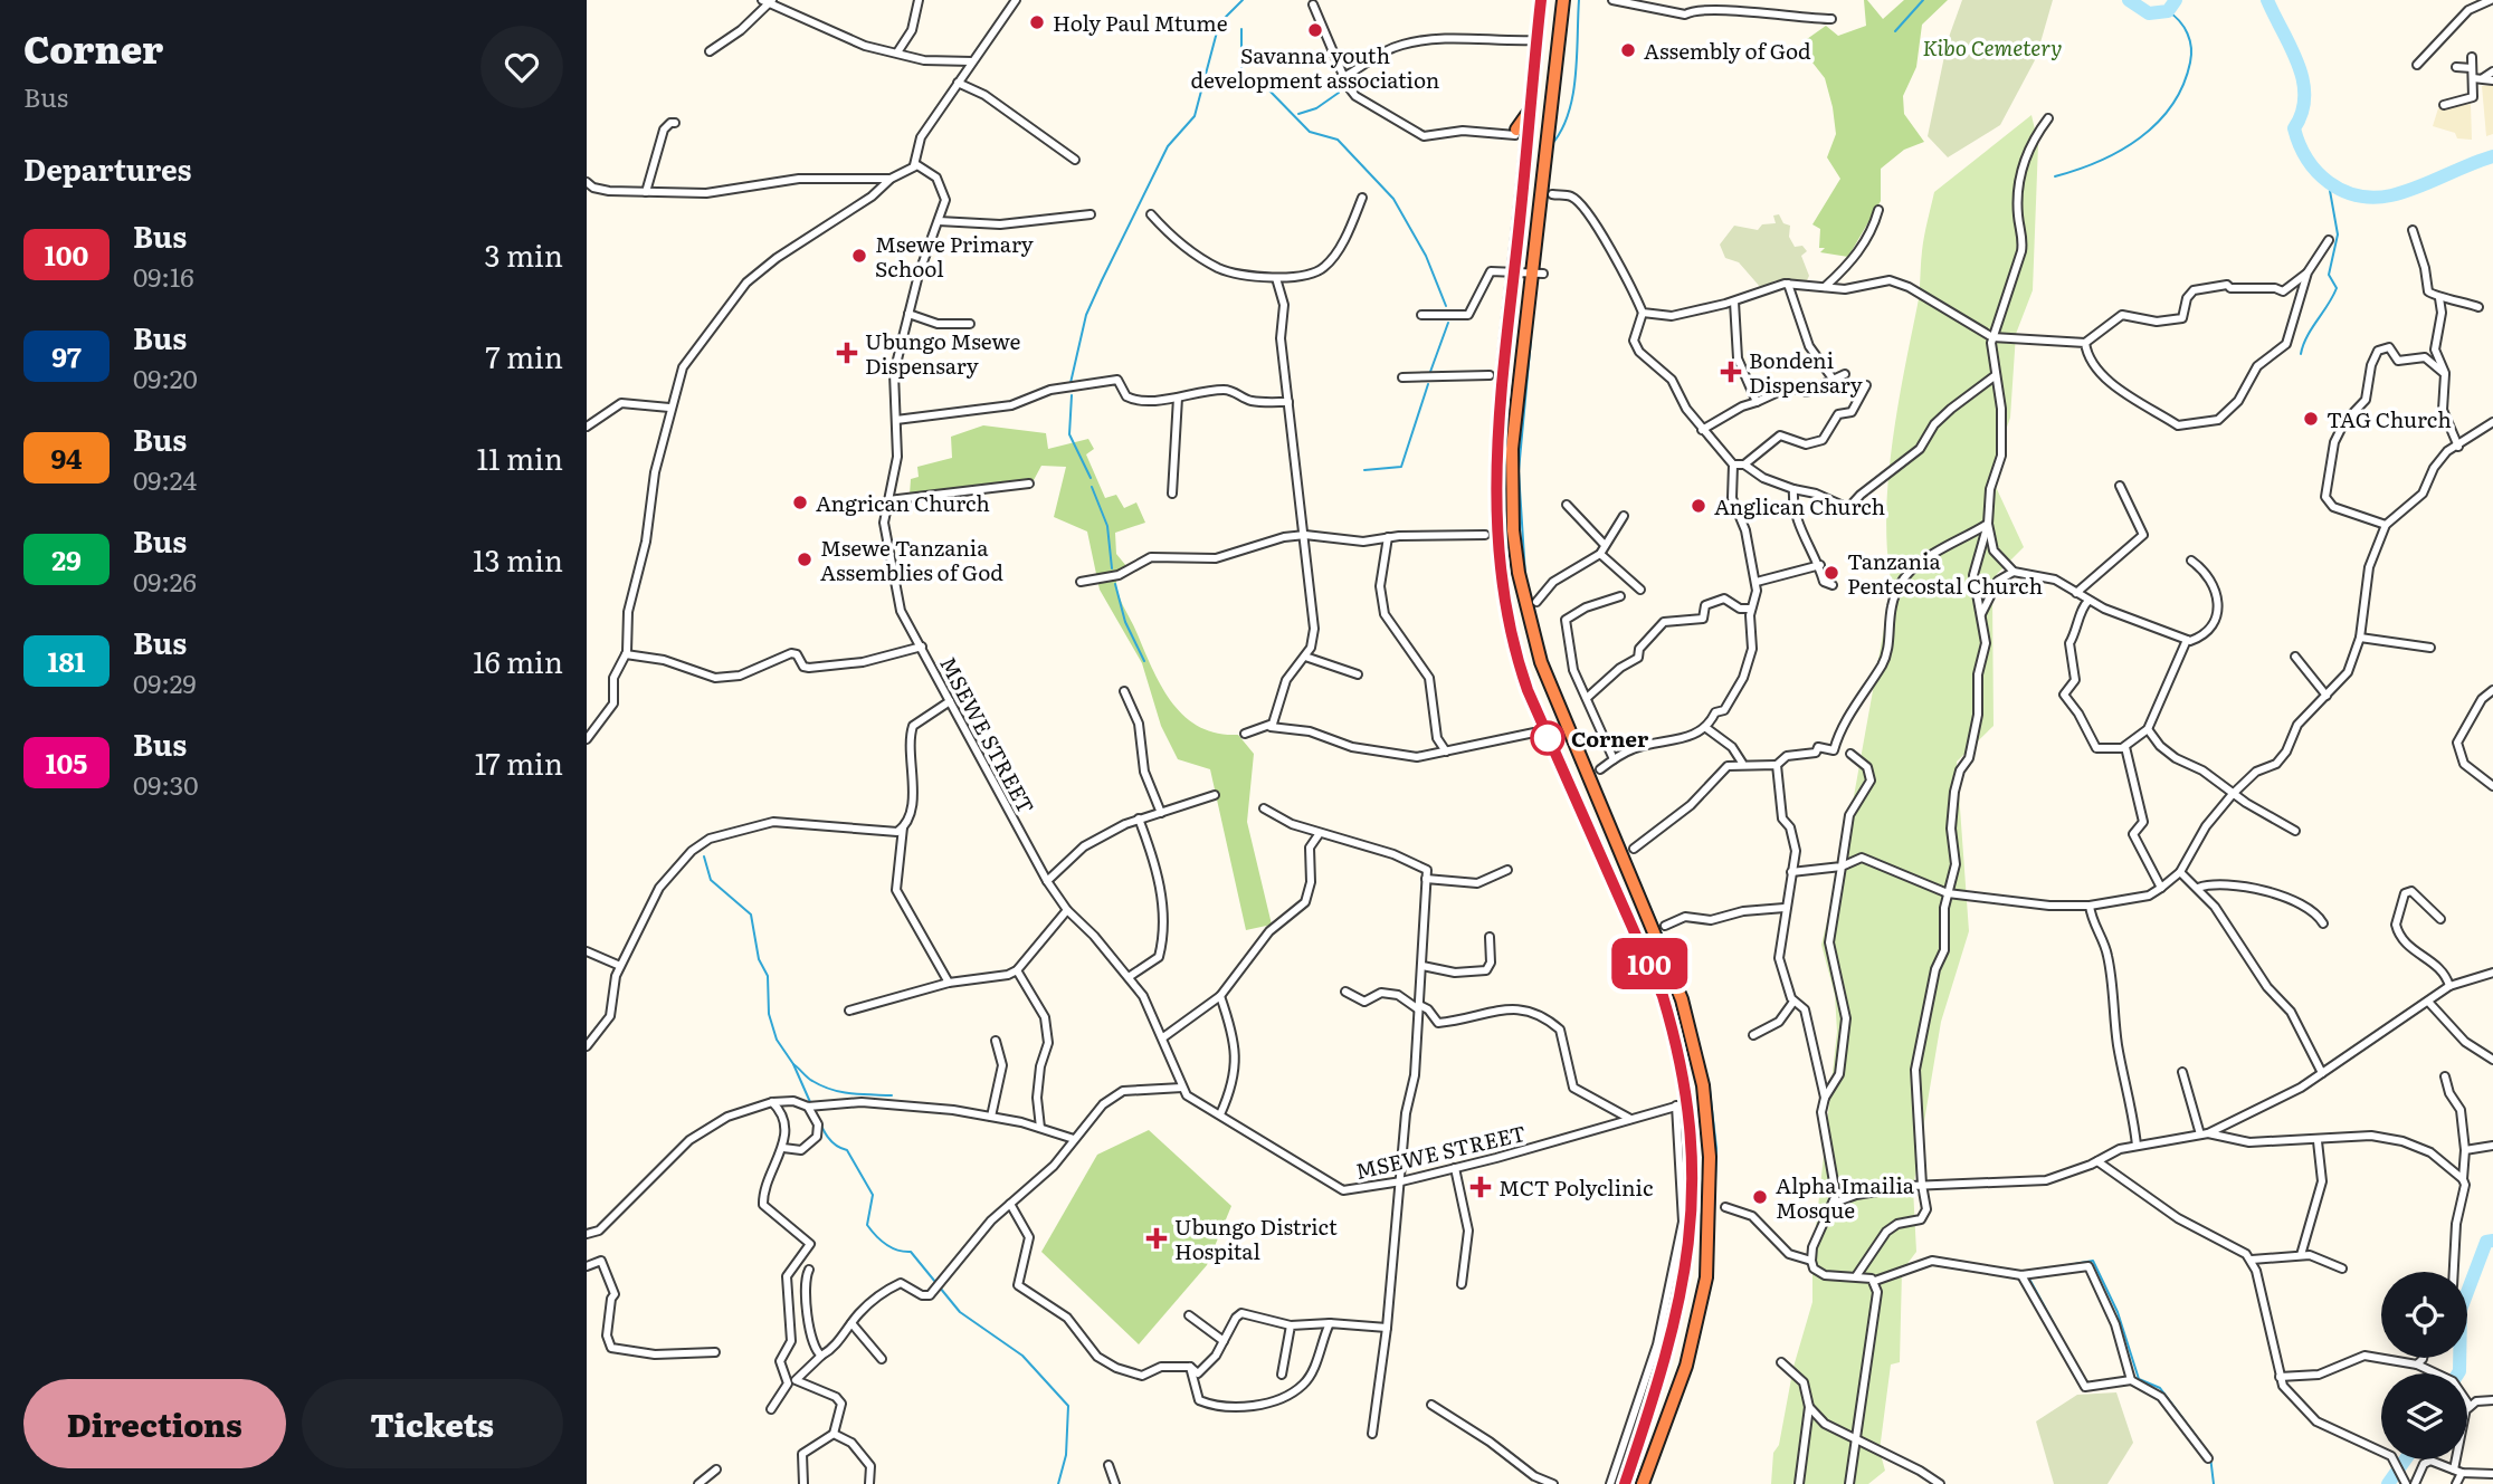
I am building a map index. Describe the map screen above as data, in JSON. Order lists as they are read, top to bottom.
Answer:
{
  "streets": {
    "street": ["MSEWE STREET"]
  },
  "parks": ["Kibo Cemetery"],
  "places": {
    "other": [
      "Holy Paul Mtume",
      "Savanna youth development association",
      "Assembly of God",
      "Msewe Primary School",
      "TAG Church",
      "Angrican Church",
      "Anglican Church",
      "Msewe Tanzania Assemblies of God",
      "Tanzania Pentecostal Church",
      "Corner",
      "Alpha Imailia Mosque"
    ],
    "health": [
      "Ubungo Msewe Dispensary",
      "Bondeni Dispensary",
      "MCT Polyclinic",
      "Ubungo District Hospital"
    ]
  },
  "lines": ["bus line 100"],
  "page": {
    "heading": [
      ["Corner", "Bus"],
      "Departures"
    ],
    "on_map": "100",
    "list": [
      {
        "mark": "100",
        "name": "Bus",
        "note": "09:16",
        "value": "3 min"
      },
      {
        "mark": "97",
        "name": "Bus",
        "note": "09:20",
        "value": "7 min"
      },
      {
        "mark": "94",
        "name": "Bus",
        "note": "09:24",
        "value": "11 min"
      },
      {
        "mark": "29",
        "name": "Bus",
        "note": "09:26",
        "value": "13 min"
      },
      {
        "mark": "181",
        "name": "Bus",
        "note": "09:29",
        "value": "16 min"
      },
      {
        "mark": "105",
        "name": "Bus",
        "note": "09:30",
        "value": "17 min"
      }
    ],
    "buttons": ["Directions", "Tickets"]
  }
}
